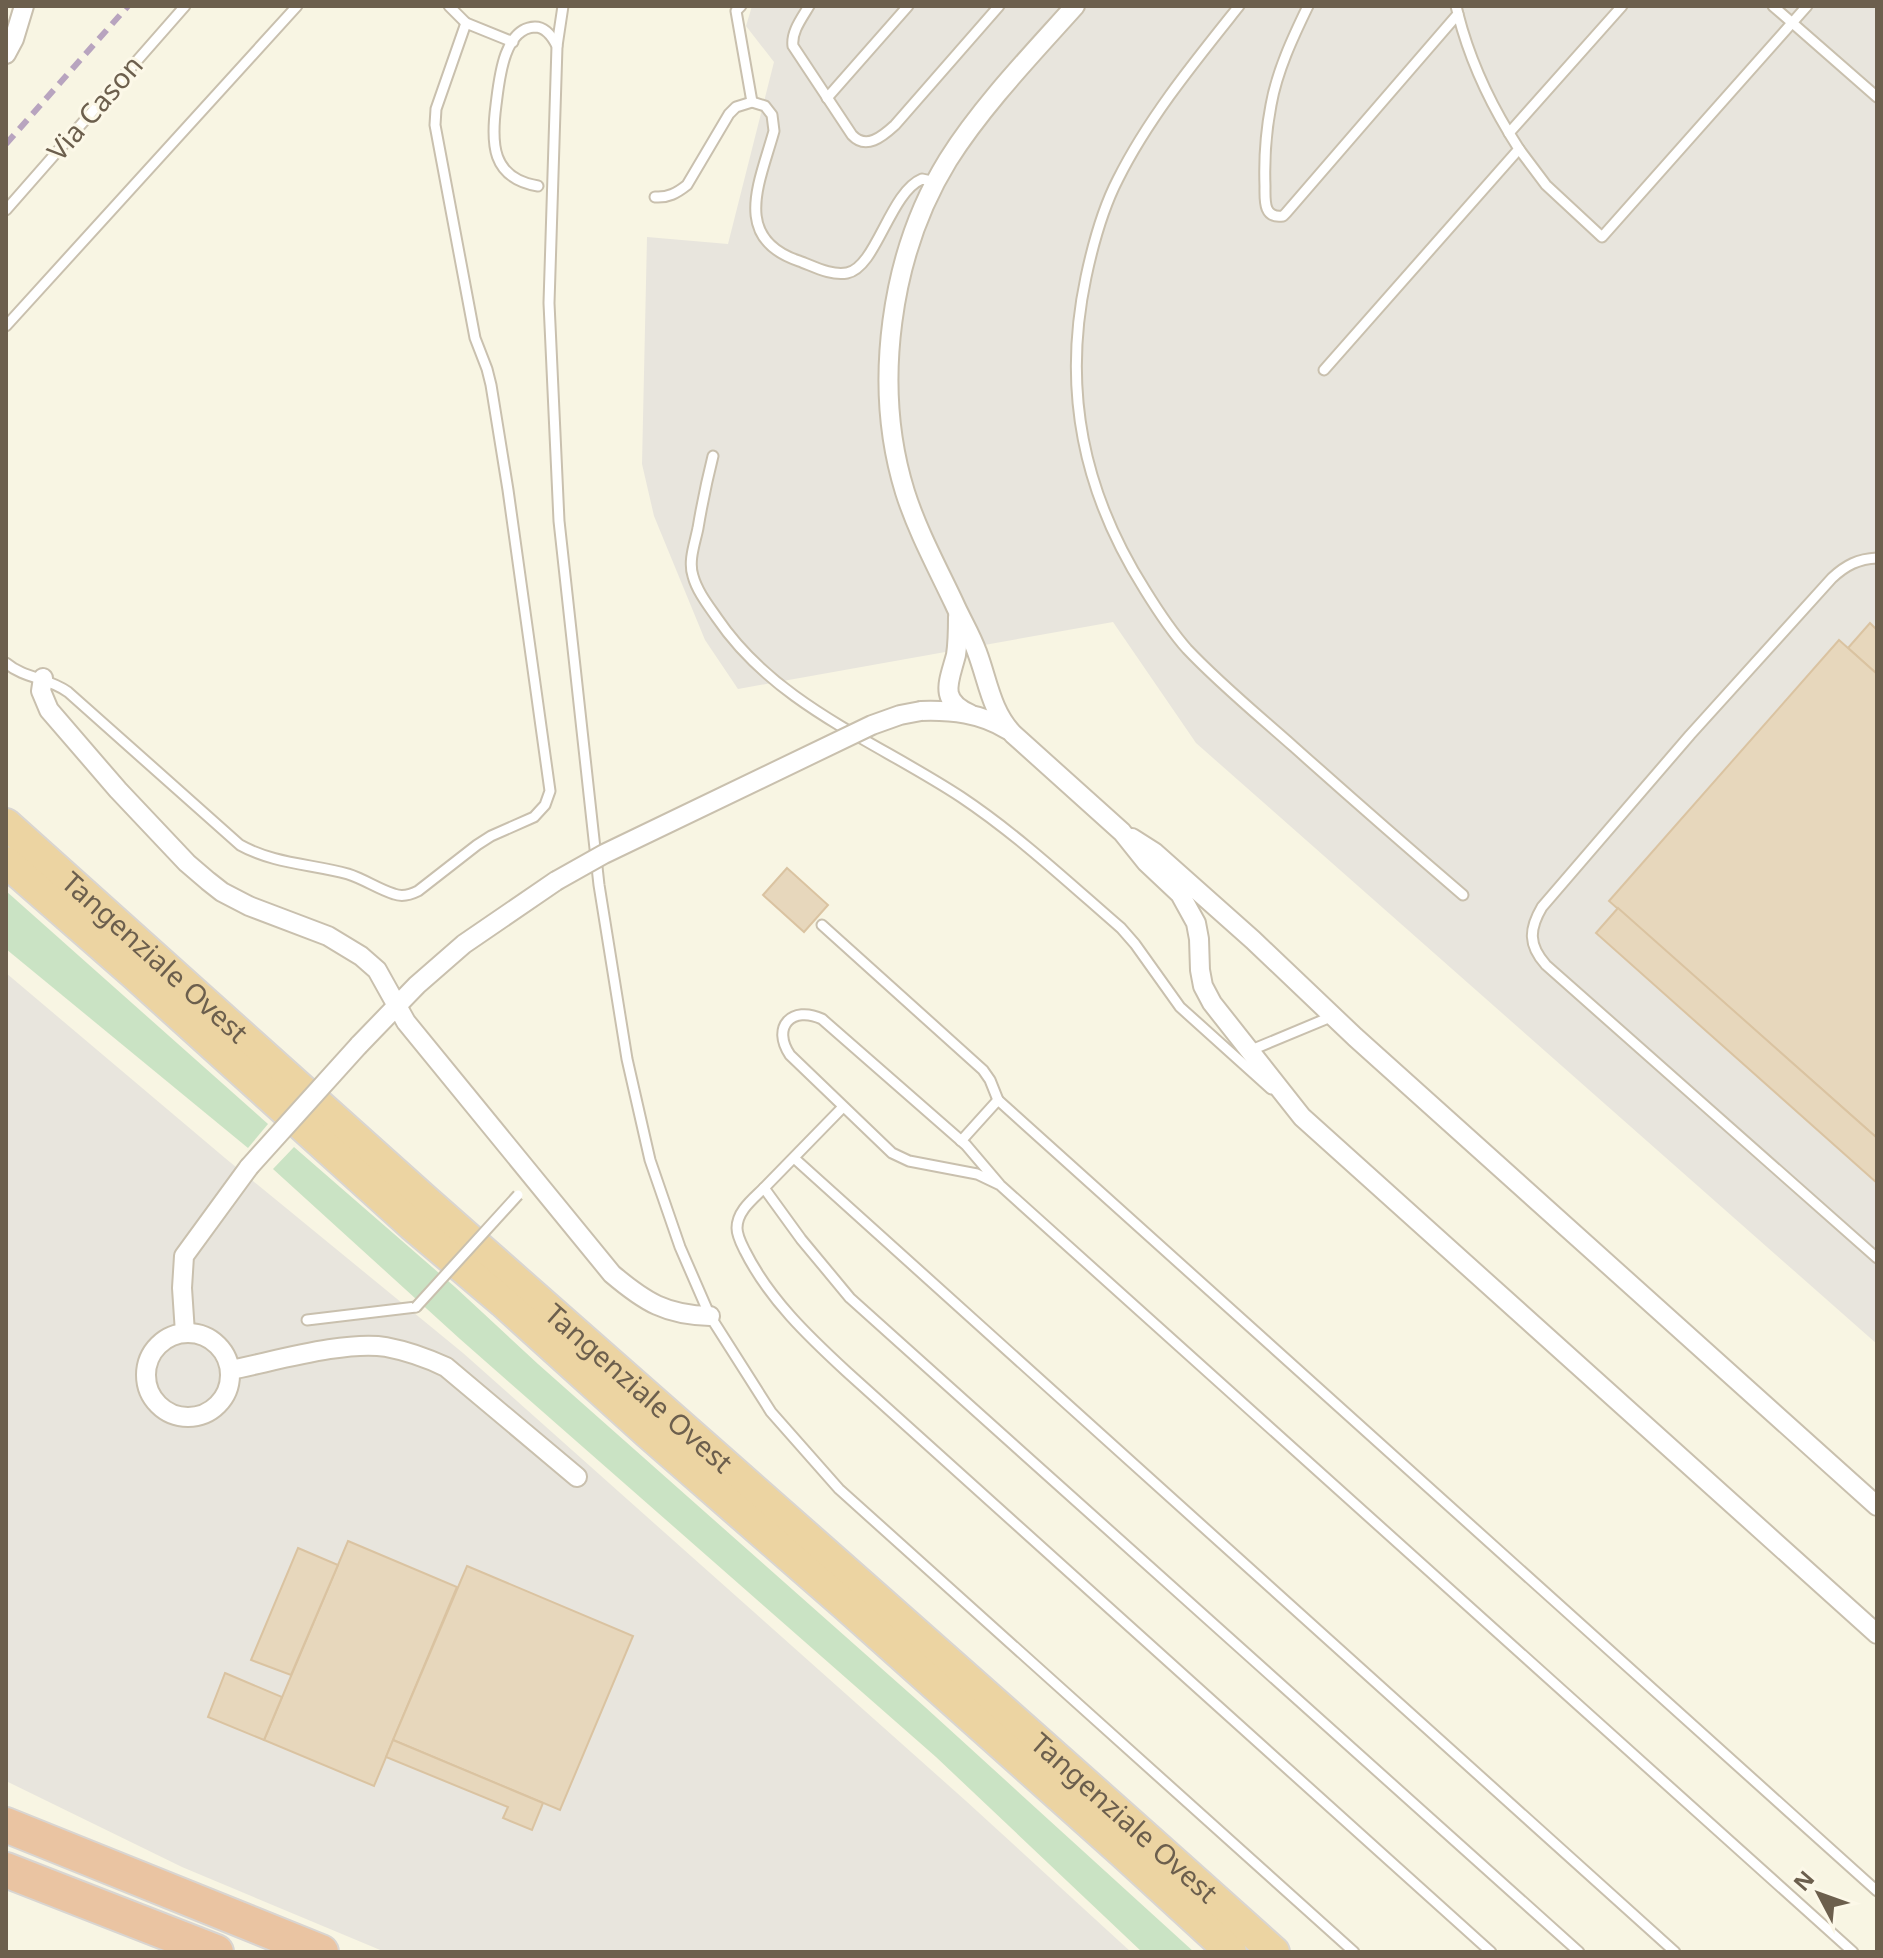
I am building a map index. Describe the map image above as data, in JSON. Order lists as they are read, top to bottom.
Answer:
{
  "streets": {
    "highway": ["Tangenziale Ovest"],
    "lane": ["Via Cason"]
  },
  "north": "top left"
}
